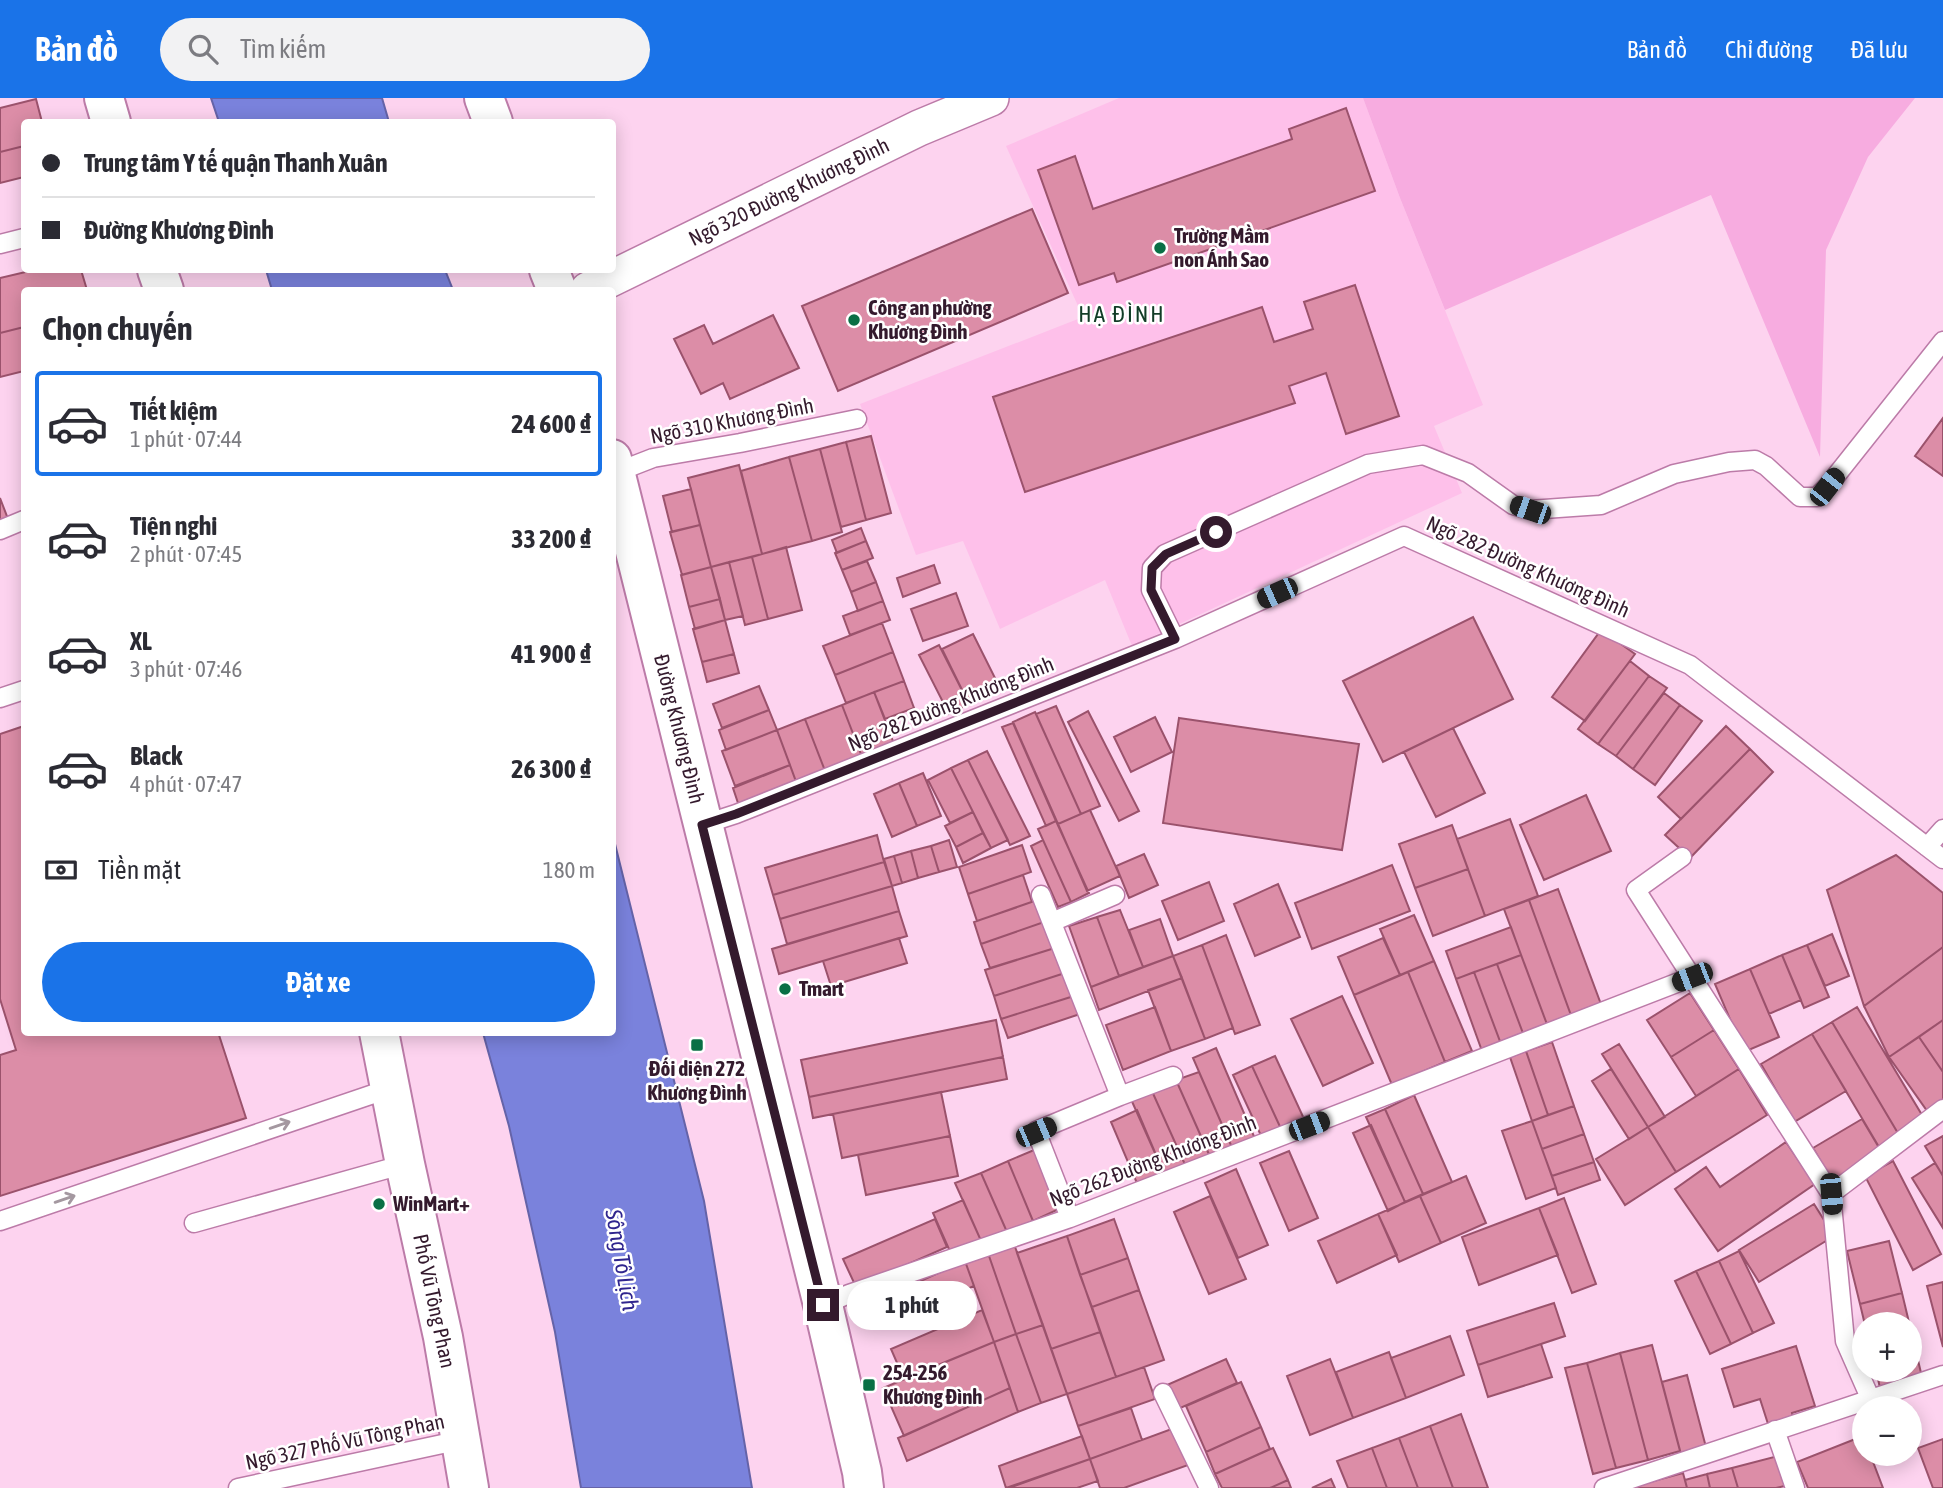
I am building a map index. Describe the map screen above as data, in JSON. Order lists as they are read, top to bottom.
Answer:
{
  "streets": {
    "main road": ["Đường Khương Đình", "Phố Vũ Tông Phan"],
    "street": ["Ngõ 320 Đường Khương Đình"],
    "lane": [
      "Ngõ 310 Khương Đình",
      "Ngõ 282 Đường Khương Đình",
      "Ngõ 262 Đường Khương Đình",
      "Ngõ 327 Phố Vũ Tông Phan"
    ]
  },
  "crossings": [
    ["Ngõ 282 Đường Khương Đình", "Đường Khương Đình"],
    ["Đường Khương Đình", "Ngõ 262 Đường Khương Đình"],
    ["Phố Vũ Tông Phan", "Ngõ 327 Phố Vũ Tông Phan"]
  ],
  "districts": ["HẠ ĐÌNH"],
  "water": ["Sông Tô Lịch"],
  "places": {
    "other": [
      "Trường Mầm non Ánh Sao",
      "Công an phường Khương Đình",
      "Tmart",
      "WinMart+"
    ],
    "transit": ["Đối diện 272 Khương Đình", "254-256 Khương Đình"]
  },
  "page": {
    "header": "Bản đồ",
    "search": "Tìm kiếm",
    "nav": ["Bản đồ", "Chỉ đường", "Đã lưu"],
    "banner": ["Trung tâm Y tế quận Thanh Xuân", "Đường Khương Đình"],
    "heading": "Chọn chuyến",
    "list": [
      {
        "name": "Tiết kiệm",
        "note": "1 phút · 07:44",
        "value": "24 600 ₫"
      },
      {
        "name": "Tiện nghi",
        "note": "2 phút · 07:45",
        "value": "33 200 ₫"
      },
      {
        "name": "XL",
        "note": "3 phút · 07:46",
        "value": "41 900 ₫"
      },
      {
        "name": "Black",
        "note": "4 phút · 07:47",
        "value": "26 300 ₫"
      }
    ],
    "pay": ["Tiền mặt", "180 m"],
    "buttons": "Đặt xe",
    "bubble": "1 phút",
    "map_buttons": ["+", "−"]
  }
}
